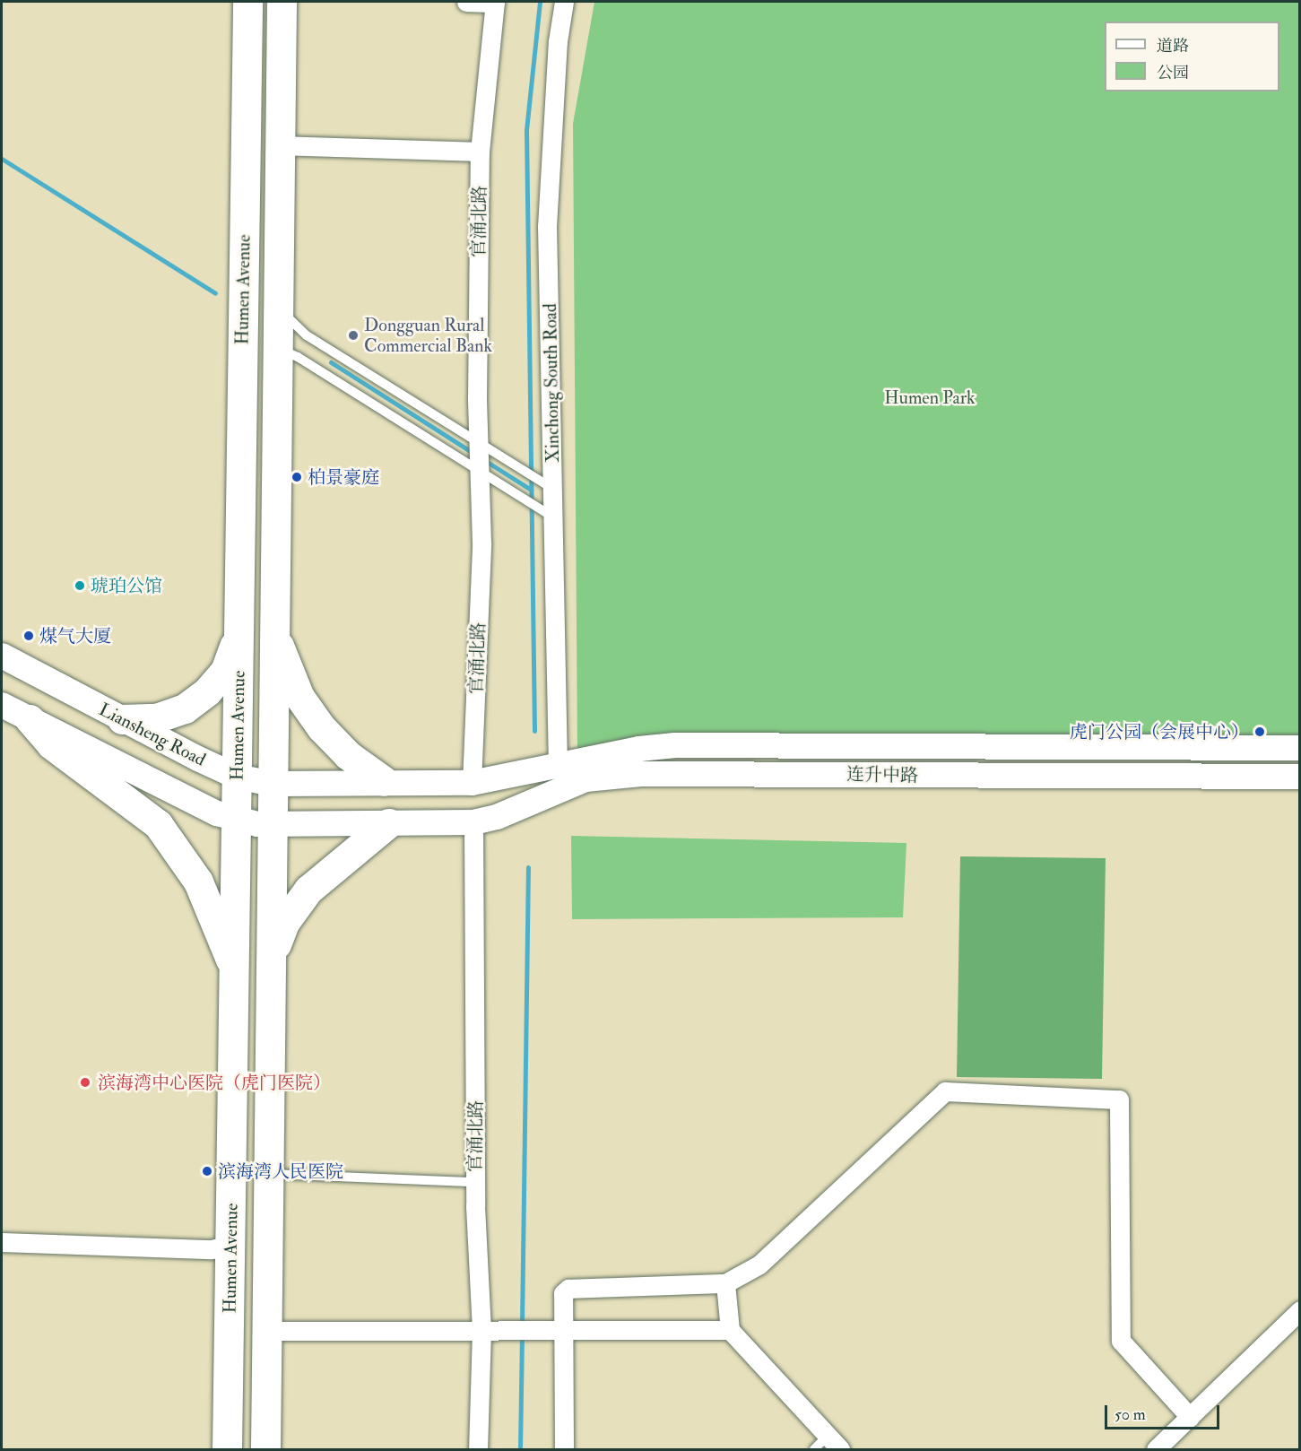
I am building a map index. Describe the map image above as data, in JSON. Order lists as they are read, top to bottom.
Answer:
{
  "streets": {
    "main road": ["Humen Avenue", "Liansheng Road", "连升中路"],
    "street": ["官涌北路", "Xinchong South Road"]
  },
  "crossings": [
    ["官涌北路", "连升中路"],
    ["Humen Avenue", "Liansheng Road"],
    ["Humen Avenue", "连升中路"],
    ["Xinchong South Road", "连升中路"],
    ["Liansheng Road", "连升中路"]
  ],
  "parks": ["Humen Park"],
  "places": [
    "Dongguan Rural Commercial Bank",
    "柏景豪庭",
    "琥珀公馆",
    "煤气大厦",
    "虎门公园（会展中心）",
    "滨海湾中心医院（虎门医院）",
    "滨海湾人民医院"
  ],
  "legend": ["道路", "公园"],
  "scale_bar": "50 m"
}
